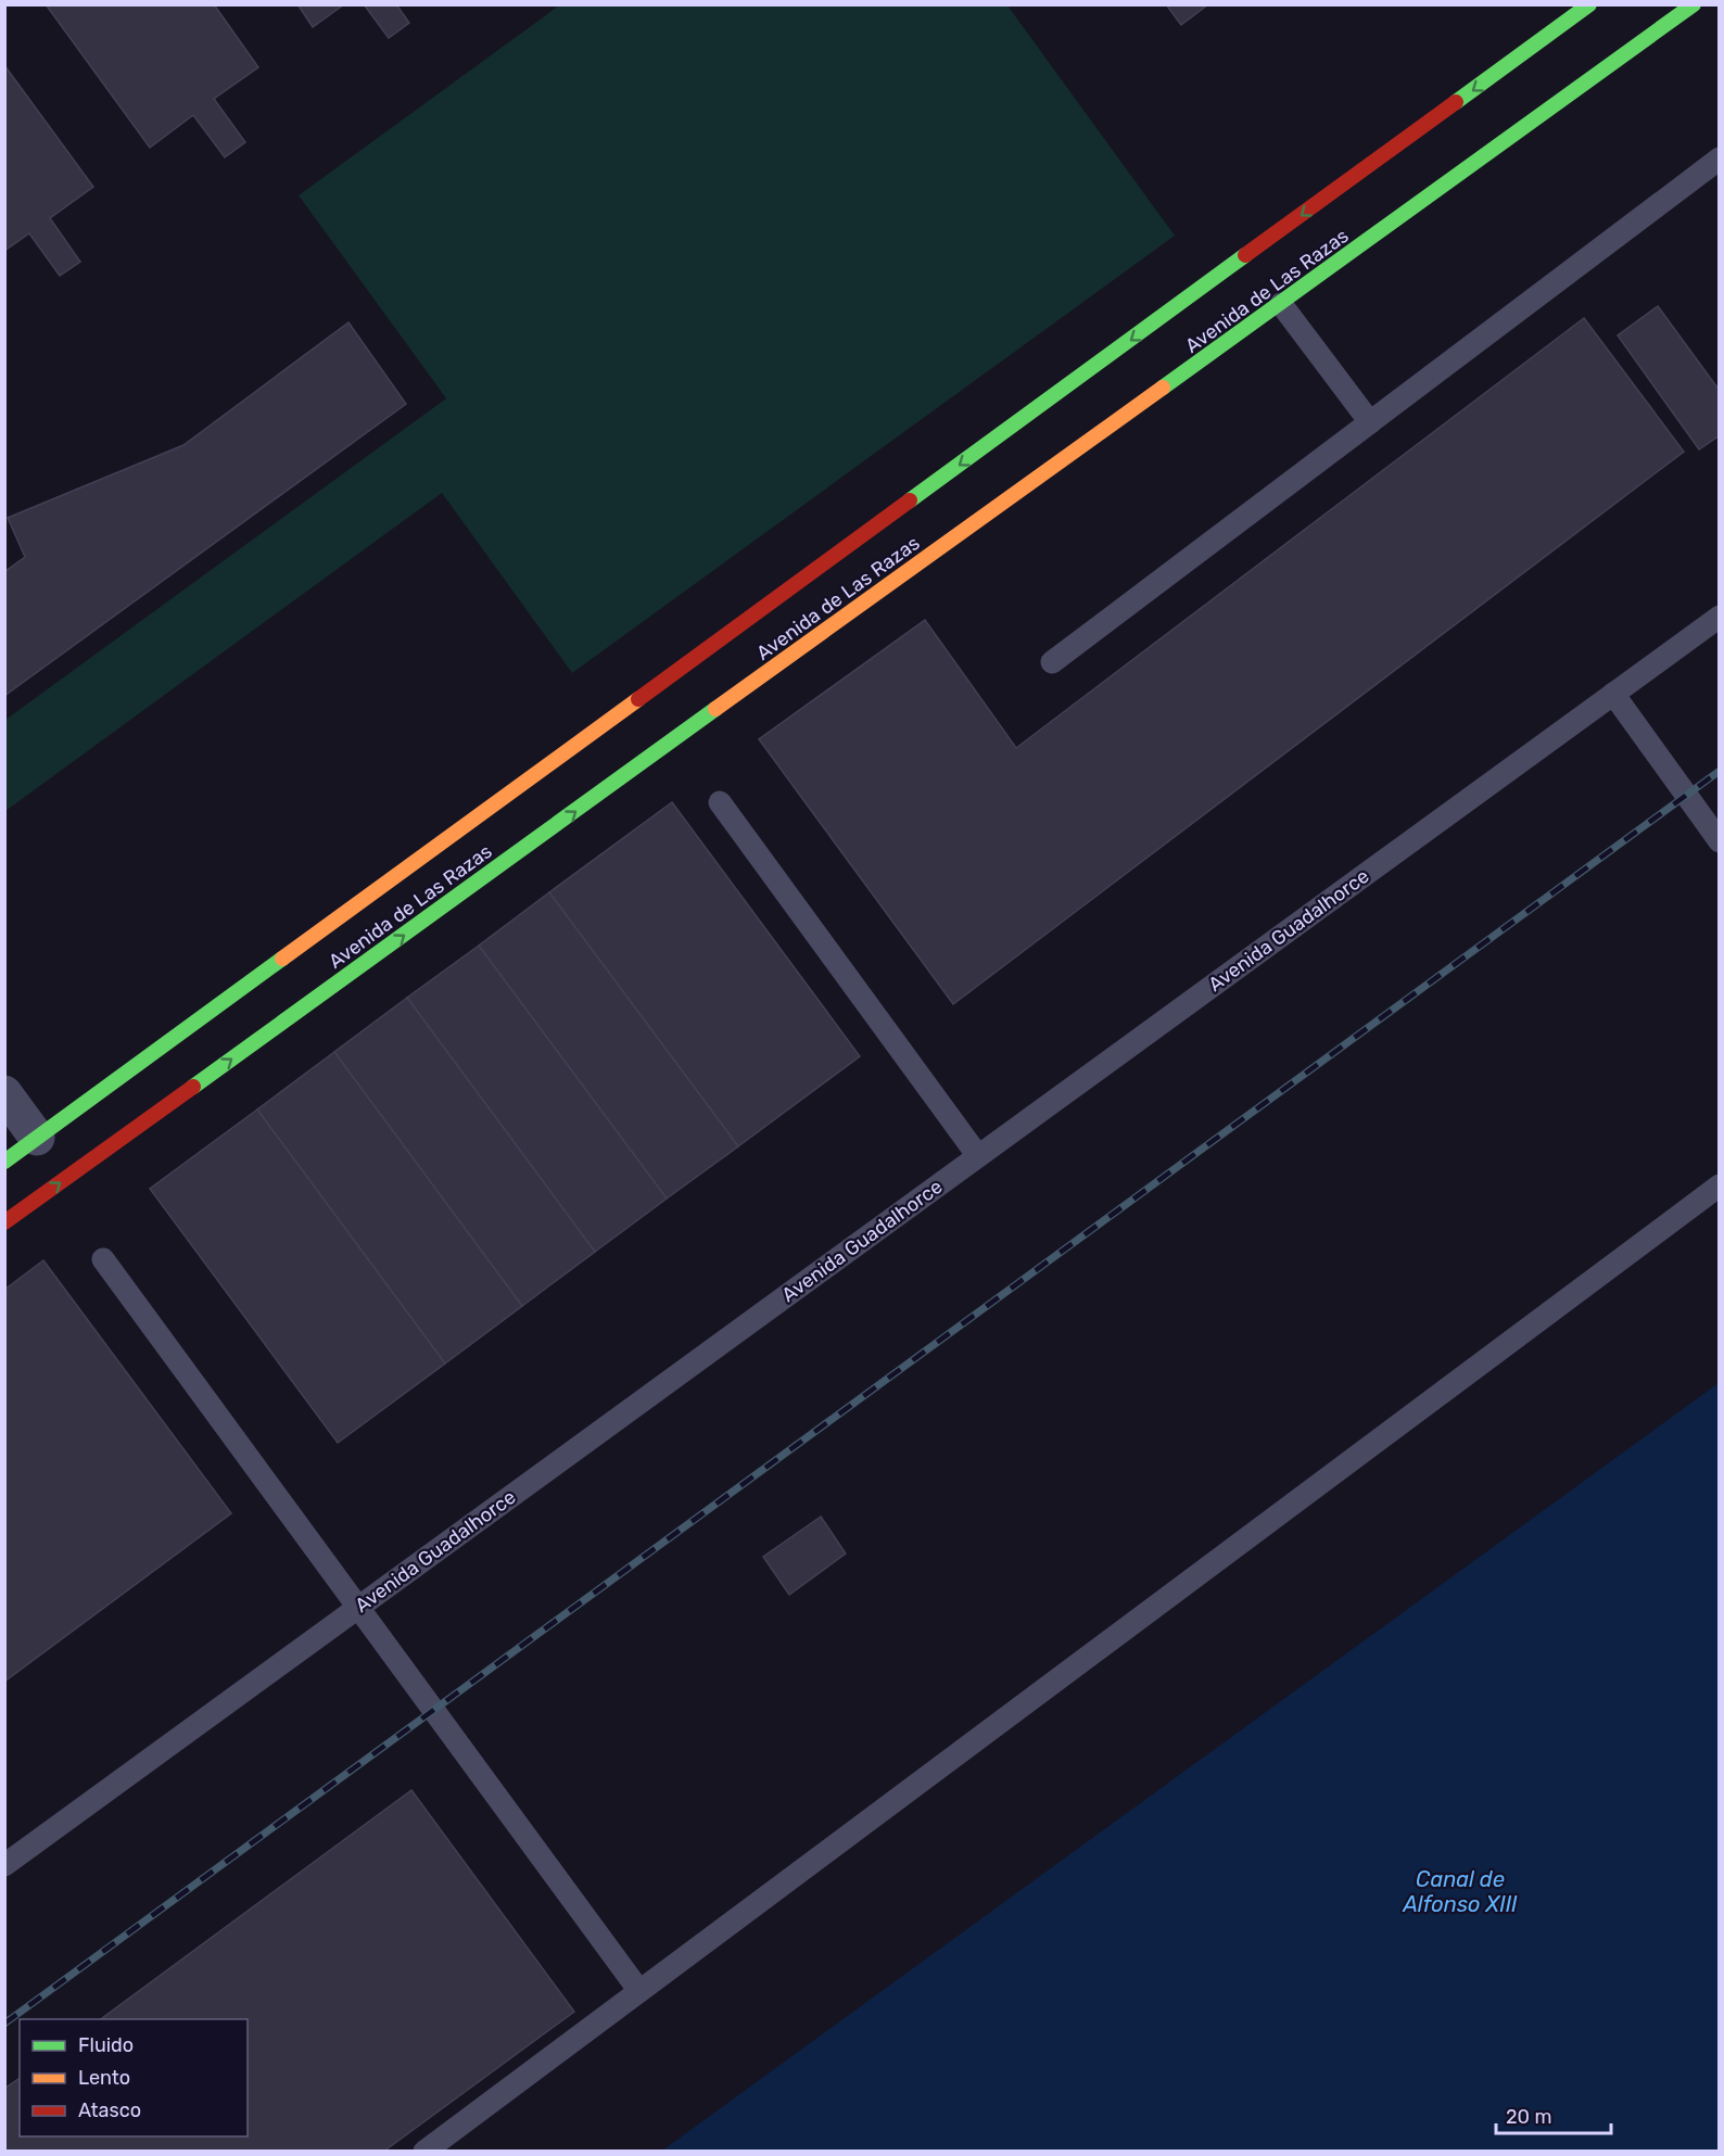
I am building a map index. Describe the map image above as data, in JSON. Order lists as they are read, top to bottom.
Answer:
{
  "streets": {
    "main road": ["Avenida de Las Razas"],
    "lane": ["Avenida Guadalhorce"]
  },
  "water": ["Canal de Alfonso XIII"],
  "legend": ["Fluido", "Lento", "Atasco"],
  "scale_bar": "20 m"
}
